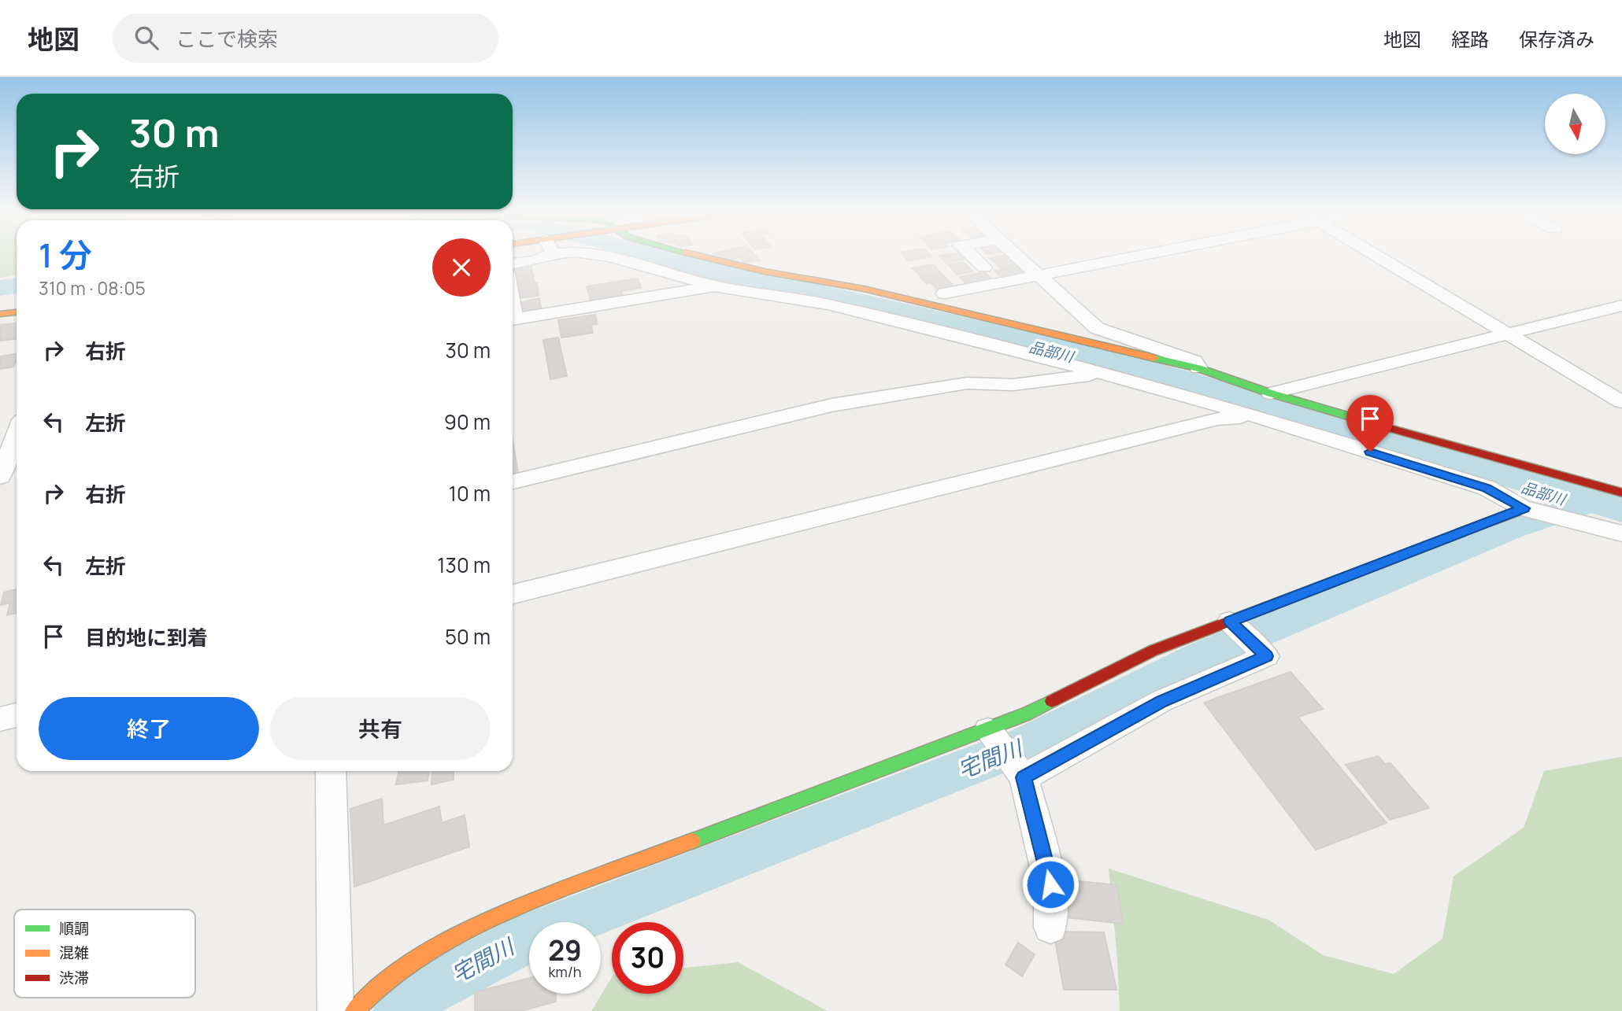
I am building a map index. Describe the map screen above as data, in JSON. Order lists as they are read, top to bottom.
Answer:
{
  "water": ["品部川", "宅間川"],
  "legend": ["順調", "混雑", "渋滞"],
  "north": "bottom",
  "page": {
    "header": "地図",
    "search": "ここで検索",
    "nav": ["地図", "経路", "保存済み"],
    "turn": ["30 m", "右折"],
    "heading": ["1 分", "310 m · 08:05"],
    "list": [
      {
        "name": "右折",
        "value": "30 m"
      },
      {
        "name": "左折",
        "value": "90 m"
      },
      {
        "name": "右折",
        "value": "10 m"
      },
      {
        "name": "左折",
        "value": "130 m"
      },
      {
        "name": "目的地に到着",
        "value": "50 m"
      }
    ],
    "buttons": ["終了", "共有"],
    "speed": "29 km/h",
    "limit": "30"
  }
}
